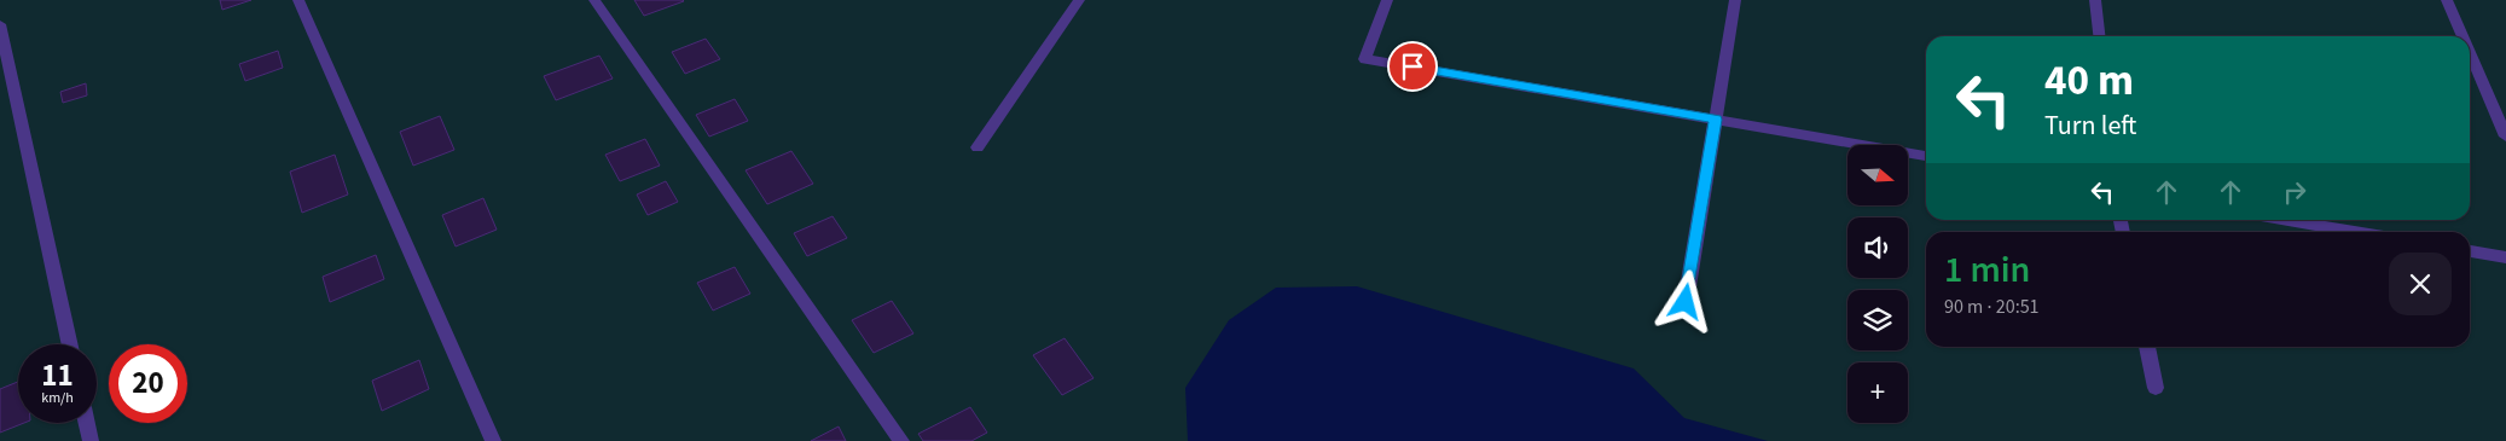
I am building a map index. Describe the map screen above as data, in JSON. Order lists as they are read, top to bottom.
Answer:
{
  "north": "right",
  "page": {
    "turn": ["40 m", "Turn left"],
    "map_buttons": "+",
    "heading": ["1 min", "90 m · 20:51"],
    "speed": "11 km/h",
    "limit": "20"
  }
}
